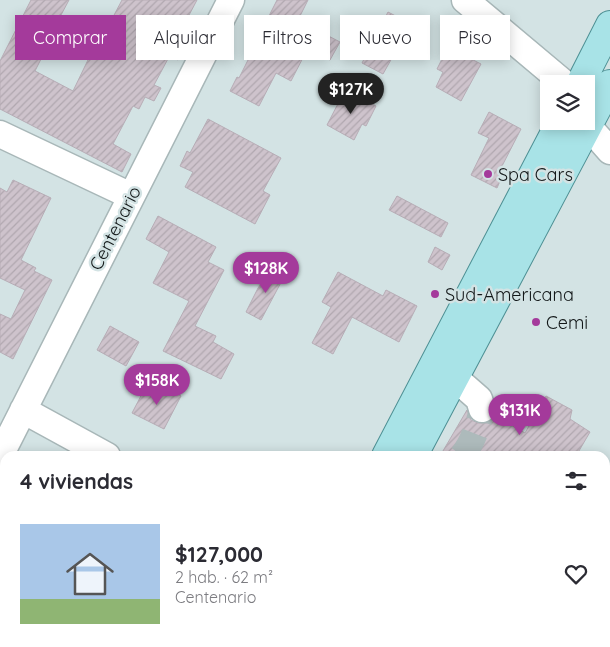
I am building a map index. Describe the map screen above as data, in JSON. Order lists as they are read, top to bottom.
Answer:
{
  "streets": {
    "street": ["Centenario"]
  },
  "places": ["Spa Cars", "Sud-Americana", "Cemi"],
  "page": {
    "chip": [
      "Comprar",
      "Alquilar",
      "Filtros",
      "Nuevo",
      "Piso"
    ],
    "price": [
      "$127K",
      "$128K",
      "$158K",
      "$131K"
    ],
    "heading": "4 viviendas",
    "list": [
      {
        "name": "$127,000",
        "note": "2 hab. · 62 m² · Centenario"
      }
    ]
  }
}
